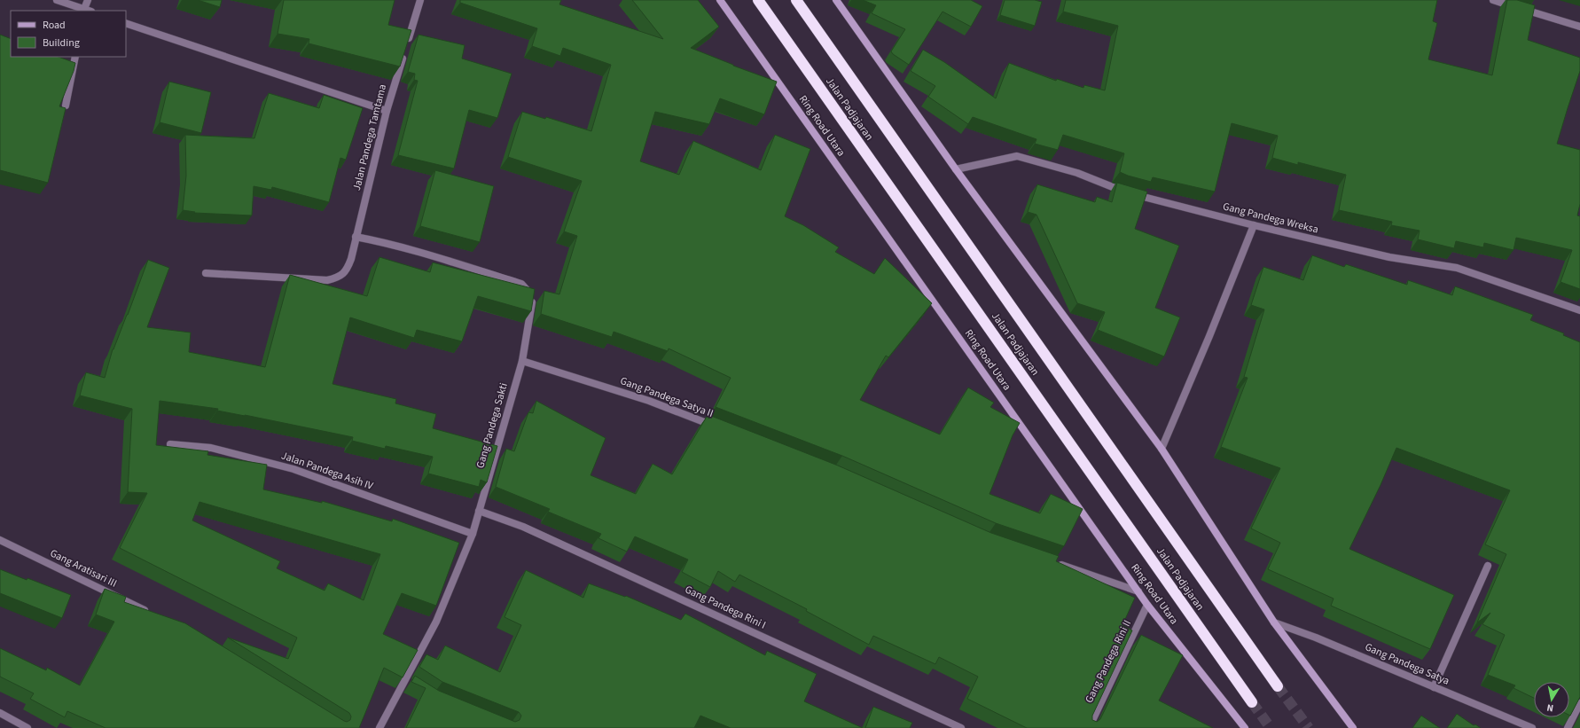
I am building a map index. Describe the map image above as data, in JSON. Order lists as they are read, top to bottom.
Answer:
{
  "streets": {
    "highway": ["Jalan Padjajaran"],
    "street": [
      "Ring Road Utara",
      "Jalan Pandega Tamtama",
      "Gang Pandega Wreksa",
      "Gang Pandega Satya II",
      "Gang Pandega Sakti",
      "Jalan Pandega Asih IV",
      "Gang Aratisari III",
      "Gang Pandega Rini I",
      "Gang Pandega Rini II",
      "Gang Pandega Satya"
    ]
  },
  "crossings": [
    ["Ring Road Utara", "Gang Pandega Rini II"],
    ["Jalan Pandega Tamtama", "Gang Pandega Sakti"],
    ["Gang Pandega Satya II", "Gang Pandega Sakti"],
    ["Gang Pandega Sakti", "Jalan Pandega Asih IV"],
    ["Gang Pandega Sakti", "Gang Pandega Rini I"]
  ],
  "legend": ["Road", "Building"],
  "north": "bottom"
}
